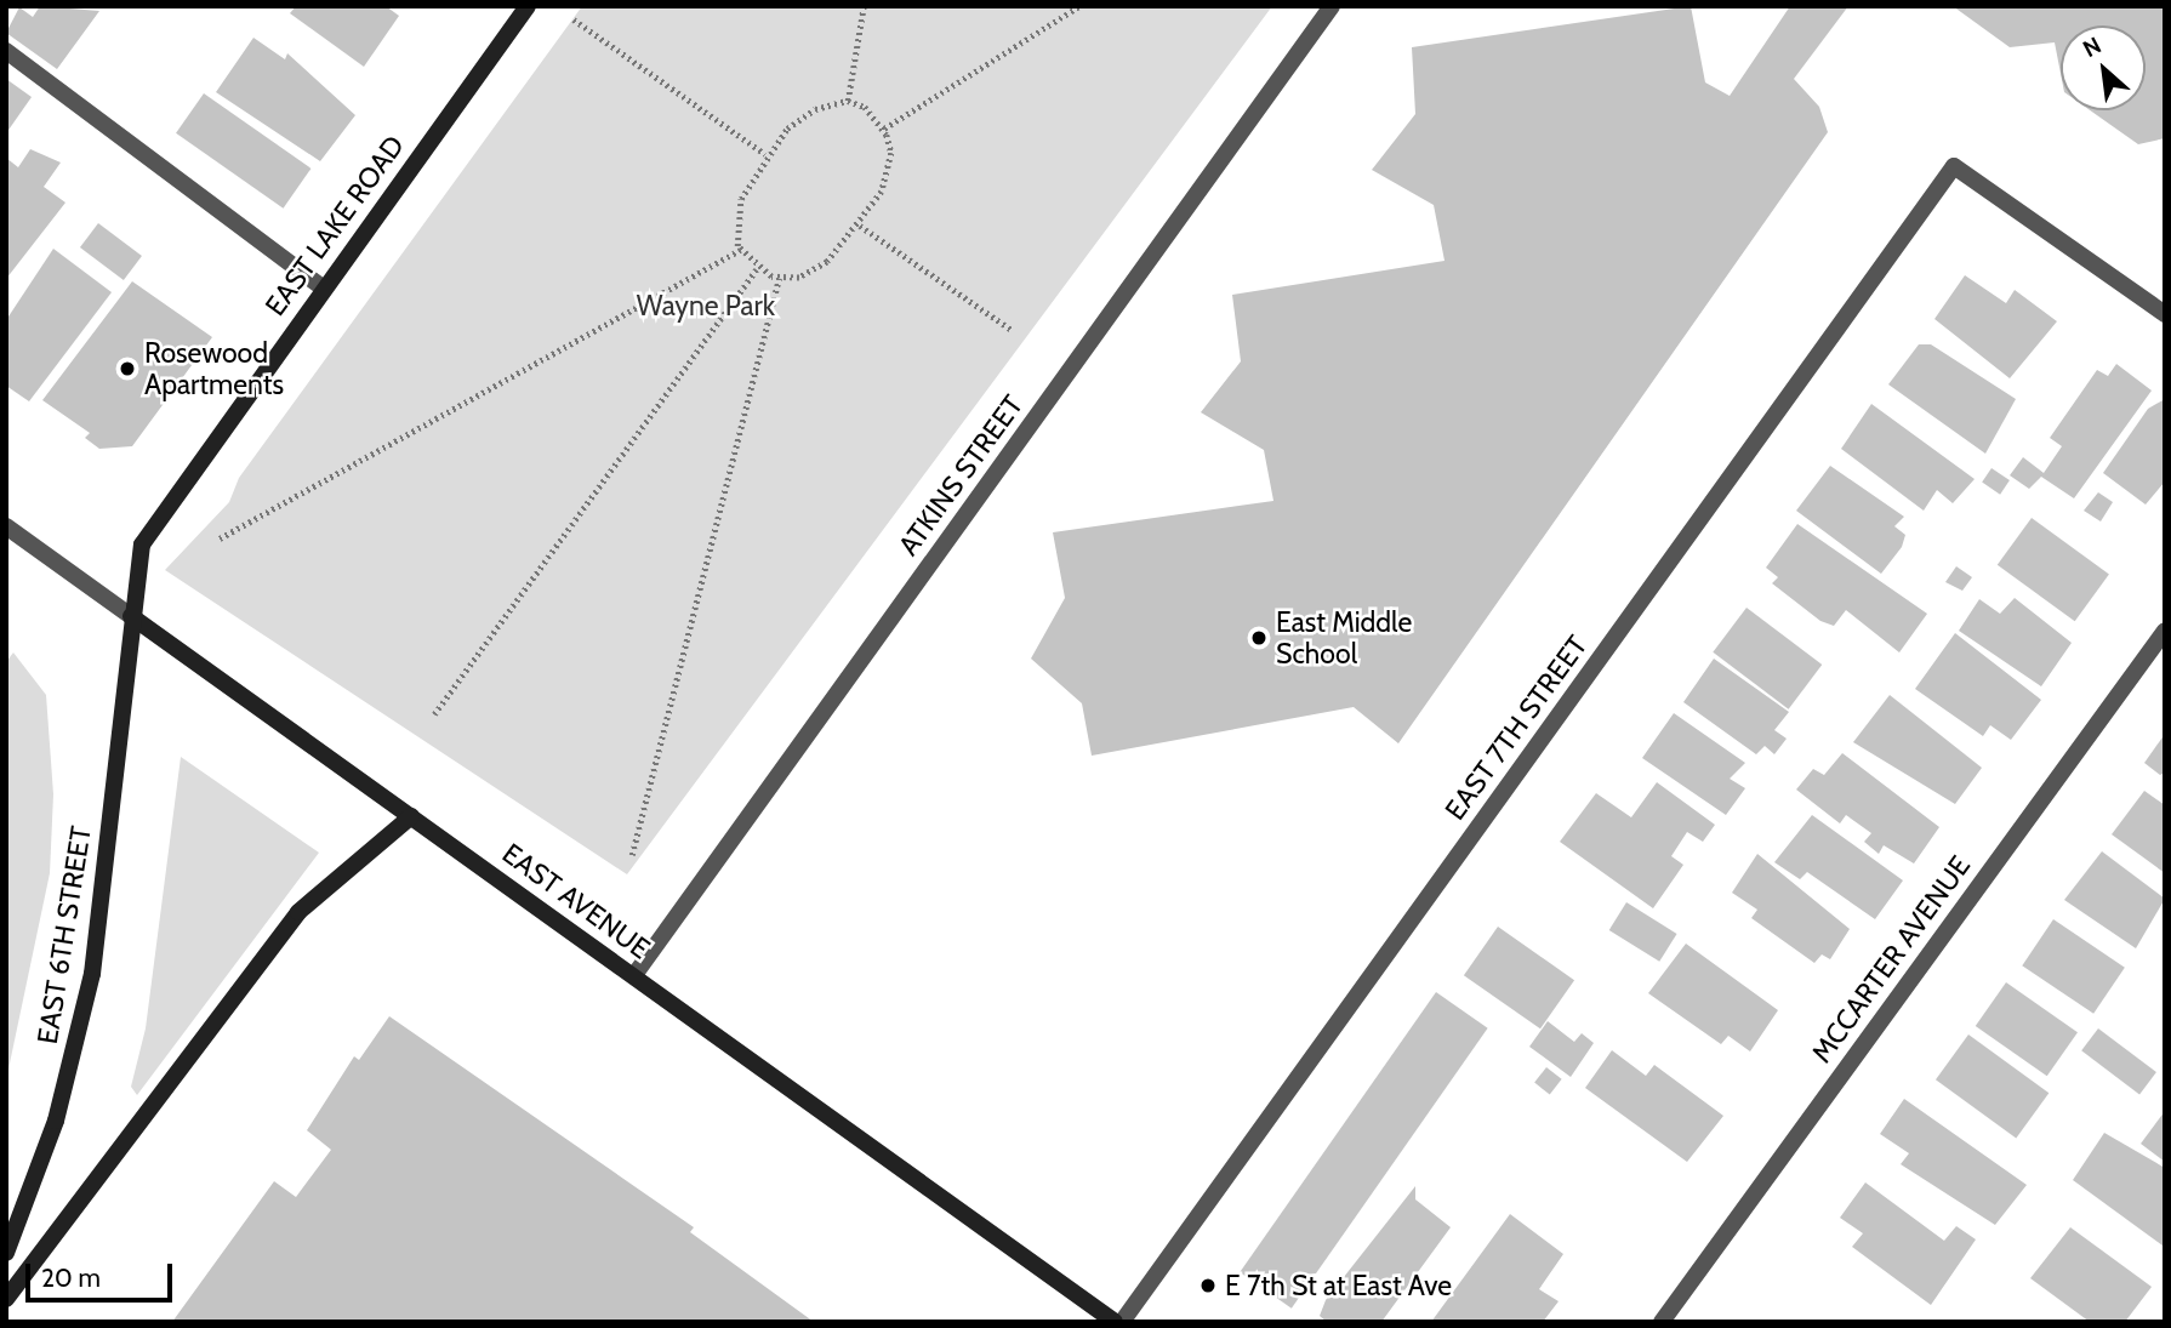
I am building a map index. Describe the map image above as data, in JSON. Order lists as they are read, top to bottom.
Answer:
{
  "streets": {
    "main road": ["EAST LAKE ROAD", "EAST AVENUE", "EAST 6TH STREET"],
    "street": ["ATKINS STREET", "EAST 7TH STREET", "MCCARTER AVENUE"]
  },
  "crossings": [
    ["EAST LAKE ROAD", "EAST AVENUE"],
    ["EAST LAKE ROAD", "EAST 6TH STREET"],
    ["ATKINS STREET", "EAST AVENUE"],
    ["EAST AVENUE", "EAST 6TH STREET"]
  ],
  "parks": ["Wayne Park"],
  "places": ["Rosewood Apartments", "East Middle School", "E 7th St at East Ave"],
  "scale_bar": "20 m",
  "north": "top left"
}
